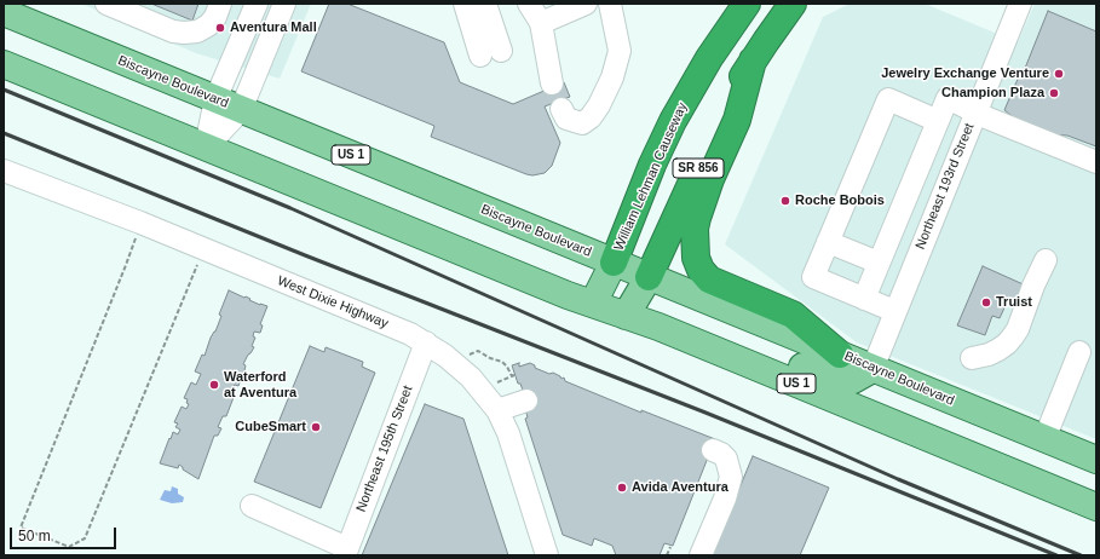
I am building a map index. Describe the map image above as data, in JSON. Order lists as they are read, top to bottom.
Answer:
{
  "streets": {
    "highway": ["SR 856", "William Lehman Causeway"],
    "main road": ["Biscayne Boulevard", "US 1"],
    "street": ["Northeast 193rd Street", "West Dixie Highway", "Northeast 195th Street"]
  },
  "crossings": [
    ["Biscayne Boulevard", "SR 856"],
    ["Biscayne Boulevard", "William Lehman Causeway"],
    ["Biscayne Boulevard", "Northeast 193rd Street"],
    ["US 1", "SR 856"],
    ["US 1", "William Lehman Causeway"],
    ["West Dixie Highway", "Northeast 195th Street"]
  ],
  "places": [
    "Aventura Mall",
    "Jewelry Exchange Venture",
    "Champion Plaza",
    "Roche Bobois",
    "Truist",
    "Waterford at Aventura",
    "CubeSmart",
    "Avida Aventura"
  ],
  "scale_bar": "50 m"
}
